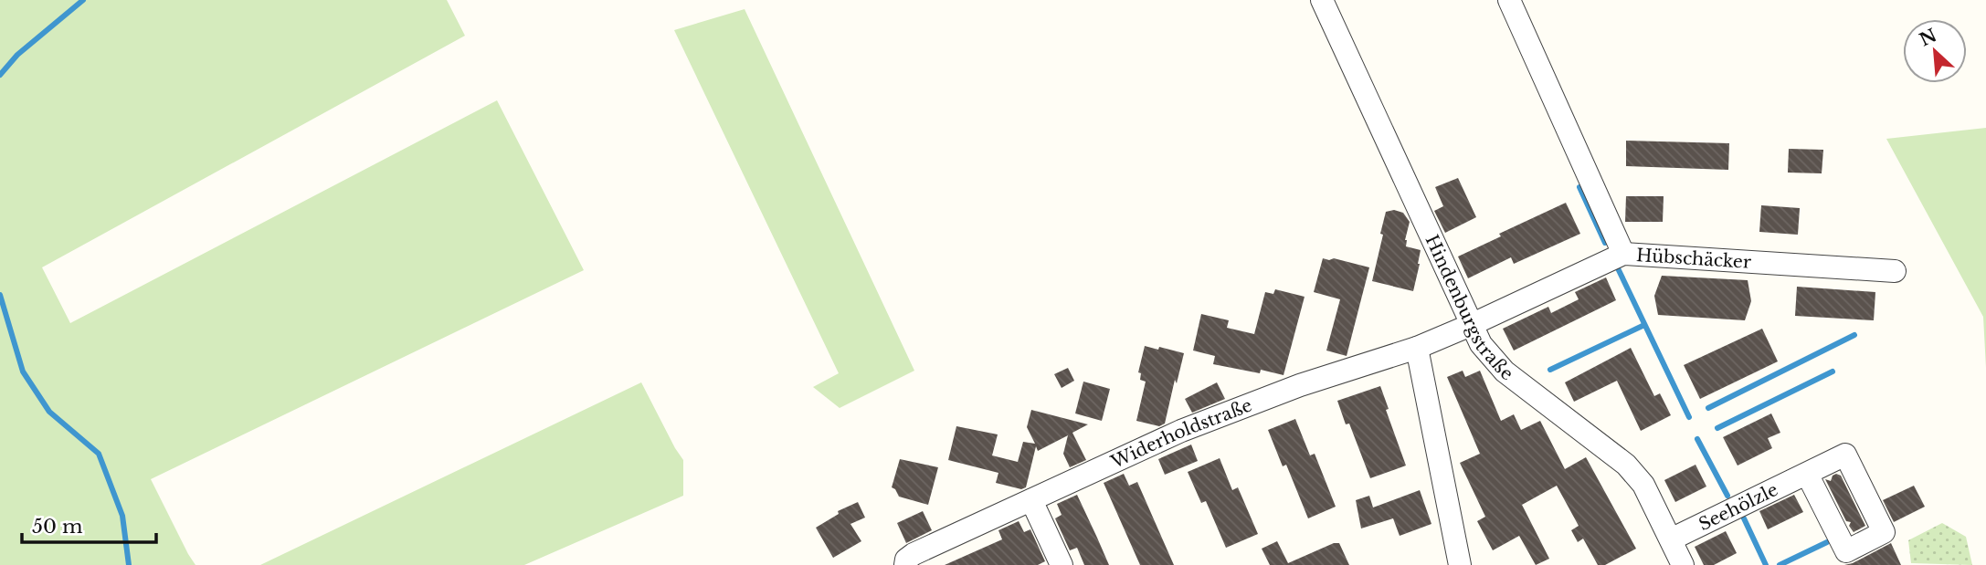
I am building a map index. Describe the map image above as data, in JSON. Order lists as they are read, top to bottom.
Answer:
{
  "streets": {
    "street": [
      "Hübschäcker",
      "Hindenburgstraße",
      "Widerholdstraße",
      "Seehölzle"
    ]
  },
  "crossings": [
    ["Hübschäcker", "Hindenburgstraße"],
    ["Hübschäcker", "Widerholdstraße"],
    ["Hindenburgstraße", "Widerholdstraße"],
    ["Hindenburgstraße", "Seehölzle"]
  ],
  "scale_bar": "50 m",
  "north": "top left"
}
